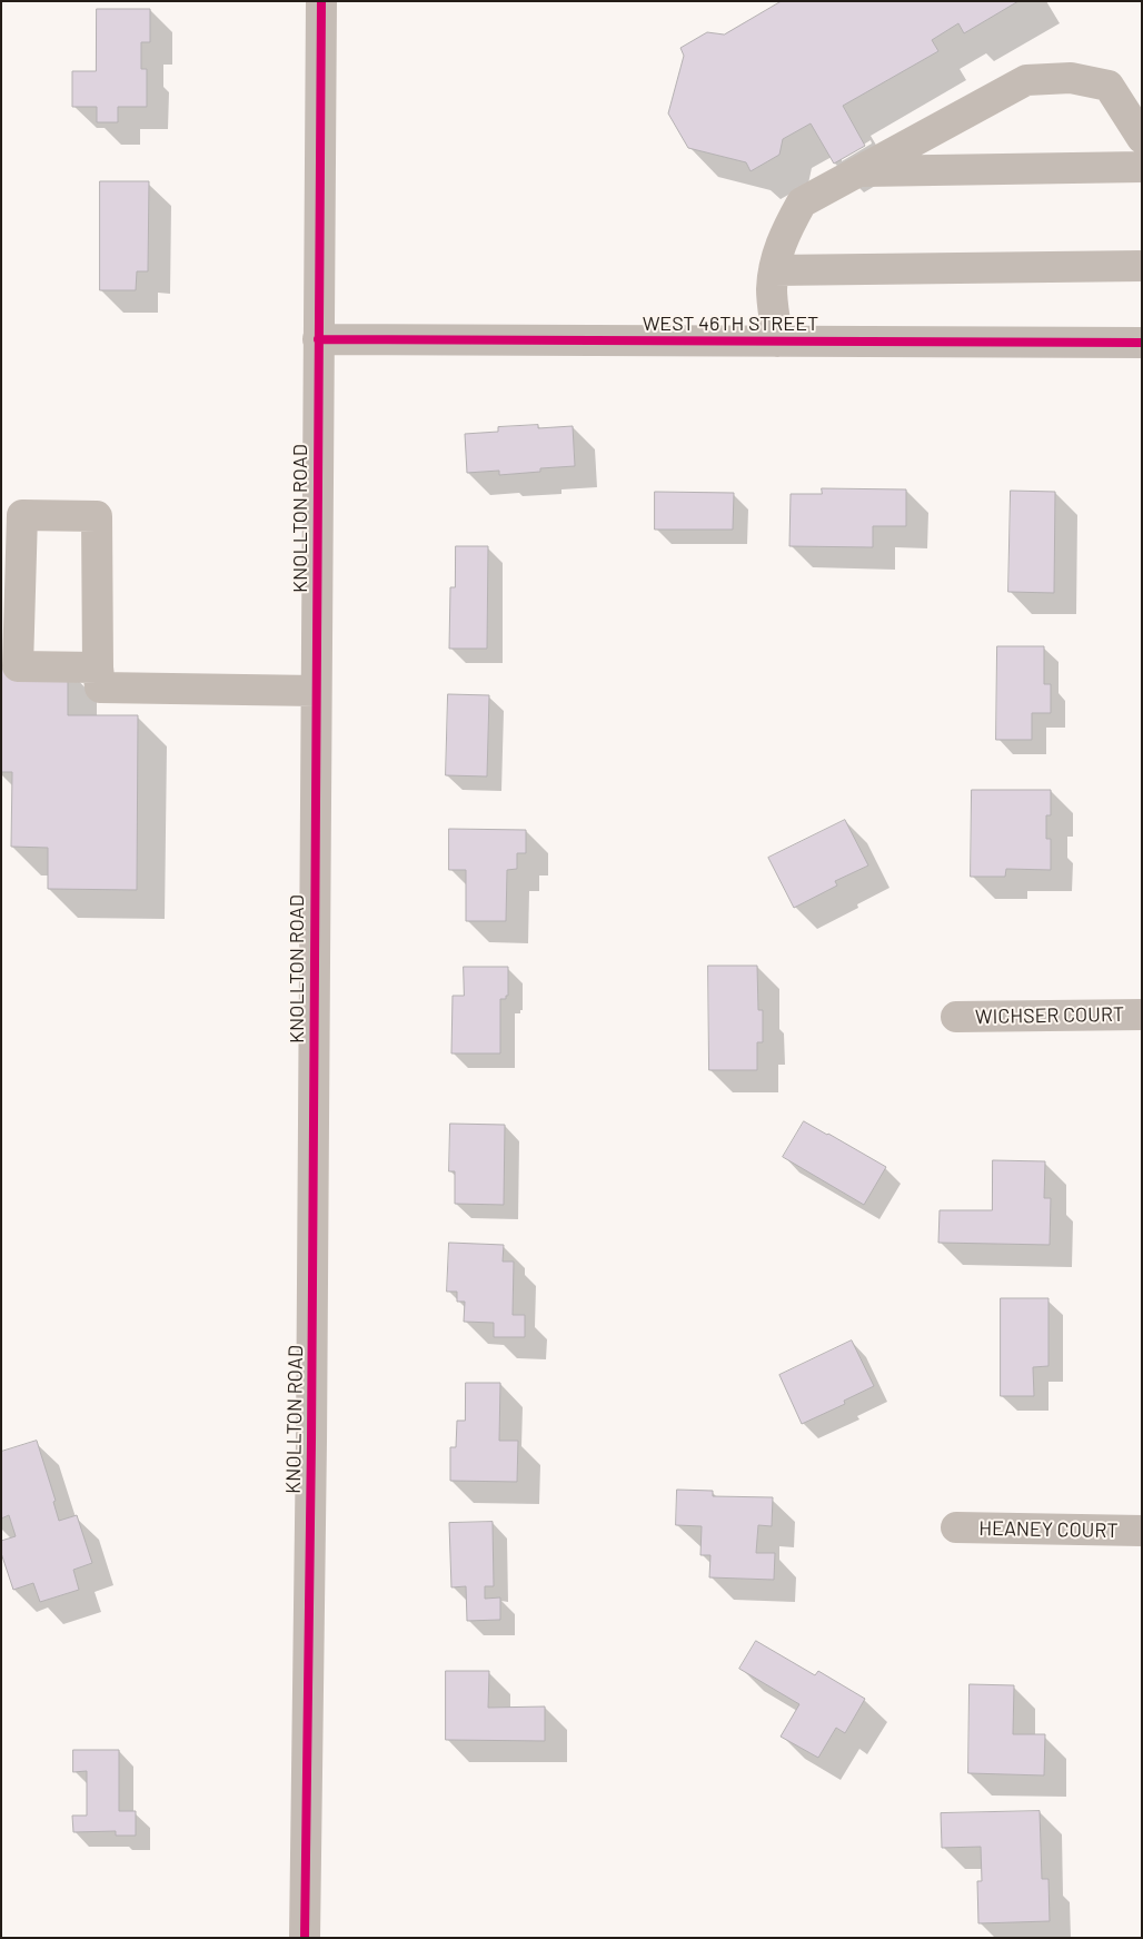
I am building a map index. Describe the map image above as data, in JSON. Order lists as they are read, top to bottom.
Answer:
{
  "streets": {
    "street": [
      "WEST 46TH STREET",
      "KNOLLTON ROAD",
      "WICHSER COURT",
      "HEANEY COURT"
    ]
  },
  "crossings": [
    ["WEST 46TH STREET", "KNOLLTON ROAD"]
  ]
}
